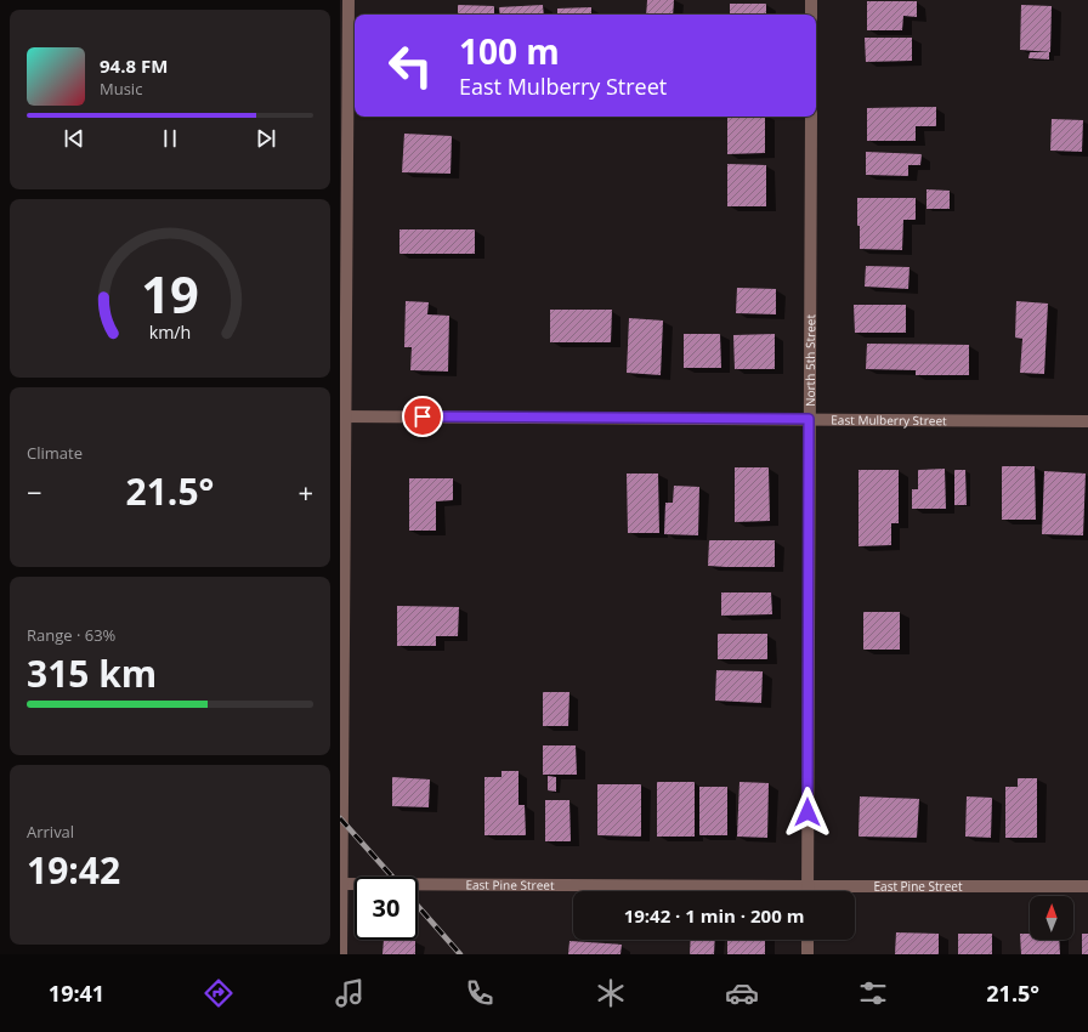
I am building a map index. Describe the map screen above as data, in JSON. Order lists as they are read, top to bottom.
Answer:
{
  "streets": {
    "street": ["North 5th Street", "East Mulberry Street", "East Pine Street"]
  },
  "crossings": [
    ["North 5th Street", "East Mulberry Street"],
    ["North 5th Street", "East Pine Street"]
  ],
  "north": "top",
  "page": {
    "turn": ["100 m", "East Mulberry Street"],
    "song": ["94.8 FM", "Music"],
    "tile": [
      "Climate",
      ["Range · 63%", "315 km"],
      ["Arrival", "19:42"]
    ],
    "heat": ["−", "21.5°", "+"],
    "limit": "30",
    "trip": "19:42 · 1 min · 200 m",
    "tabs": ["19:41", "21.5°"],
    "gauge": ["19", "km/h"]
  }
}
